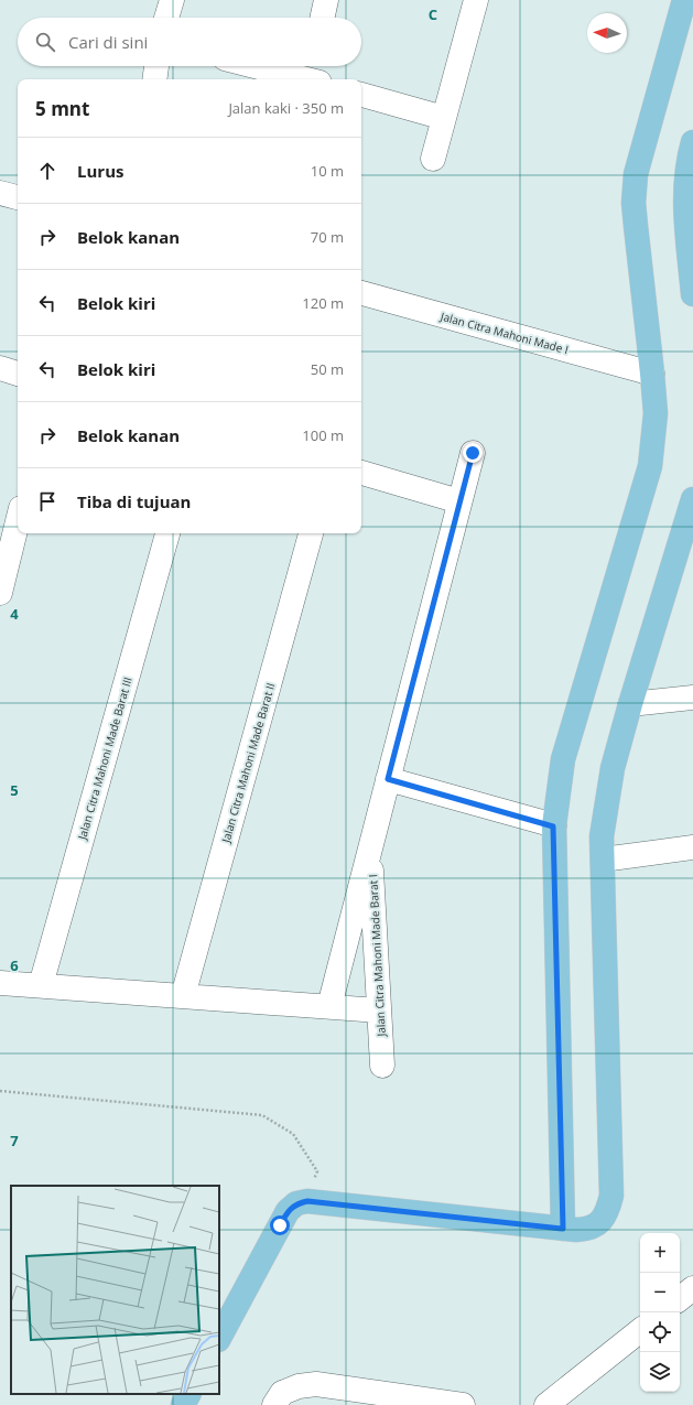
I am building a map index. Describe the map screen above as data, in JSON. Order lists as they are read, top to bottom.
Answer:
{
  "streets": {
    "street": [
      "Jalan Citra Mahoni Made I",
      "Jalan Citra Mahoni Made Barat III",
      "Jalan Citra Mahoni Made Barat II",
      "Jalan Citra Mahoni Made Barat I"
    ]
  },
  "north": "left",
  "page": {
    "search": "Cari di sini",
    "heading": ["5 mnt", "Jalan kaki · 350 m"],
    "list": [
      ["Lurus", "10 m"],
      ["Belok kanan", "70 m"],
      ["Belok kiri", "120 m"],
      ["Belok kiri", "50 m"],
      ["Belok kanan", "100 m"],
      "Tiba di tujuan"
    ],
    "map_buttons": ["+", "−"]
  },
  "grid": {
    "columns": ["C"],
    "rows": [
      "4",
      "5",
      "6",
      "7"
    ]
  }
}
